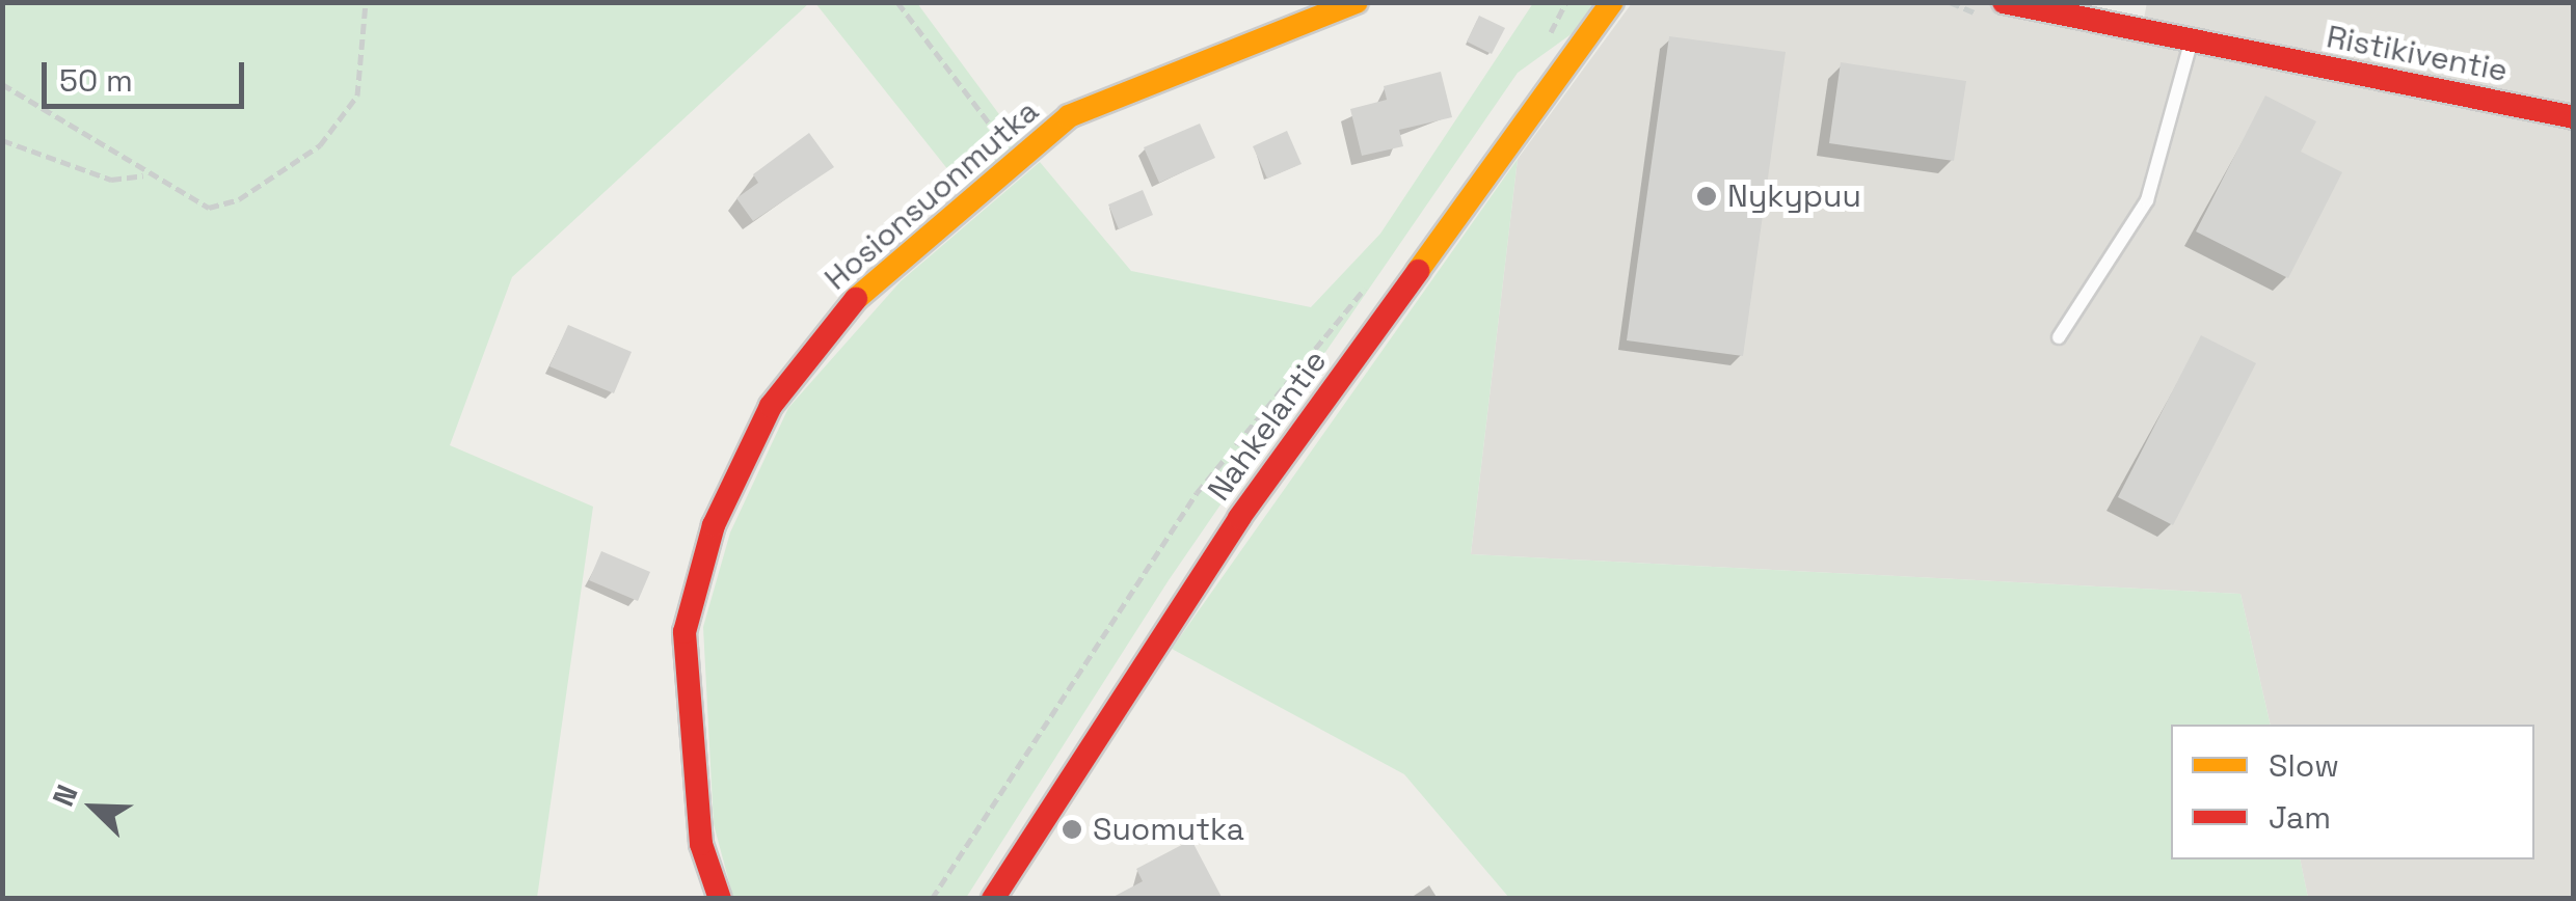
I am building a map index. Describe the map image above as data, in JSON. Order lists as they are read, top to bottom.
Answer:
{
  "streets": {
    "street": ["Ristikiventie", "Hosionsuonmutka", "Nahkelantie"]
  },
  "places": ["Nykypuu", "Suomutka"],
  "legend": ["Slow", "Jam"],
  "scale_bar": "50 m",
  "north": "top left"
}
